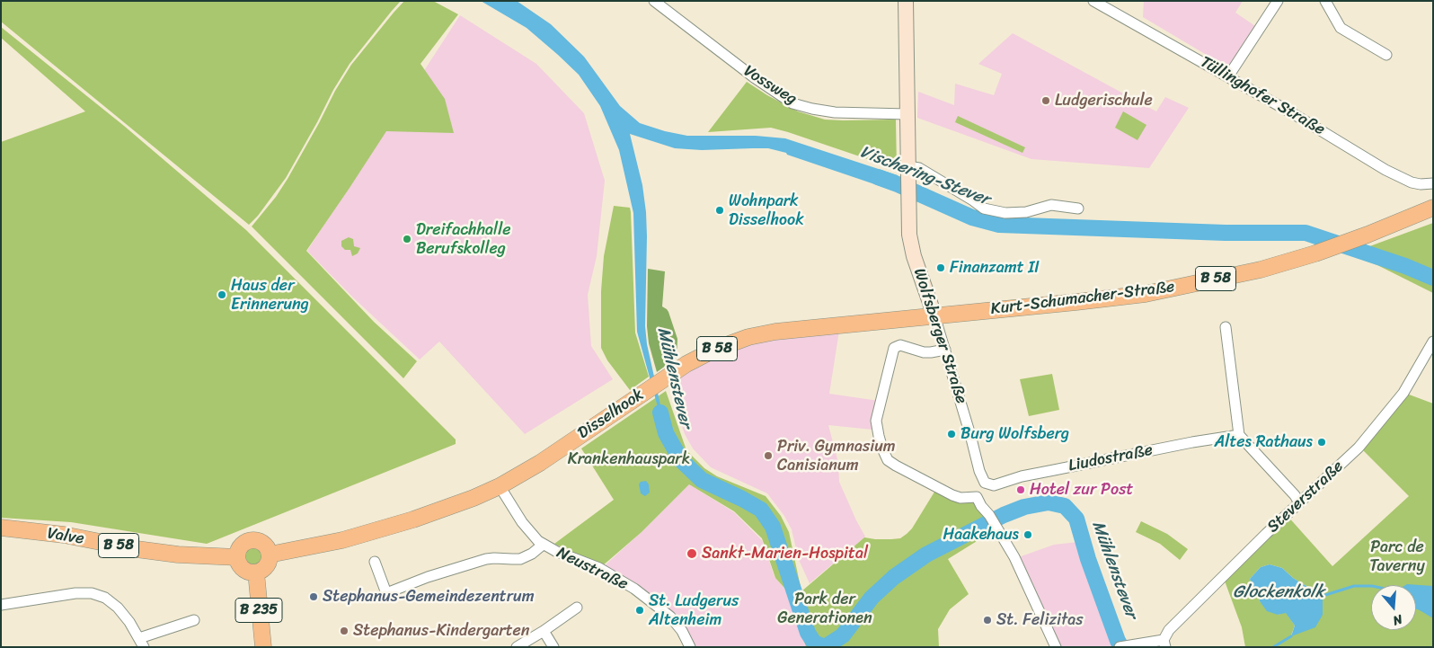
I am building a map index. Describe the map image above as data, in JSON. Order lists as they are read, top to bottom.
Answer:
{
  "streets": {
    "main road": [
      "B 58",
      "Kurt-Schumacher-Straße",
      "Wolfsberger Straße",
      "Disselhook",
      "Valve",
      "B 235"
    ],
    "street": [
      "Vossweg",
      "Tüllinghofer Straße",
      "Liudostraße",
      "Steverstraße",
      "Neustraße"
    ]
  },
  "crossings": [
    ["Vossweg", "Wolfsberger Straße"],
    ["Kurt-Schumacher-Straße", "Wolfsberger Straße"],
    ["Kurt-Schumacher-Straße", "Disselhook"],
    ["Wolfsberger Straße", "Disselhook"],
    ["Wolfsberger Straße", "Liudostraße"],
    ["Disselhook", "Valve"],
    ["Disselhook", "Neustraße"],
    ["Disselhook", "B 235"],
    ["Valve", "B 235"]
  ],
  "water": ["Vischering-Stever", "Mühlenstever", "Glockenkolk"],
  "parks": ["Krankenhauspark", "Parc de Taverny", "Park der Generationen"],
  "places": [
    "Ludgerischule",
    "Wohnpark Disselhook",
    "Dreifachhalle Berufskolleg",
    "Finanzamt II",
    "Haus der Erinnerung",
    "Burg Wolfsberg",
    "Altes Rathaus",
    "Priv. Gymnasium Canisianum",
    "Hotel zur Post",
    "Haakehaus",
    "Sankt-Marien-Hospital",
    "Stephanus-Gemeindezentrum",
    "St. Ludgerus Altenheim",
    "St. Felizitas",
    "Stephanus-Kindergarten"
  ],
  "north": "bottom"
}
